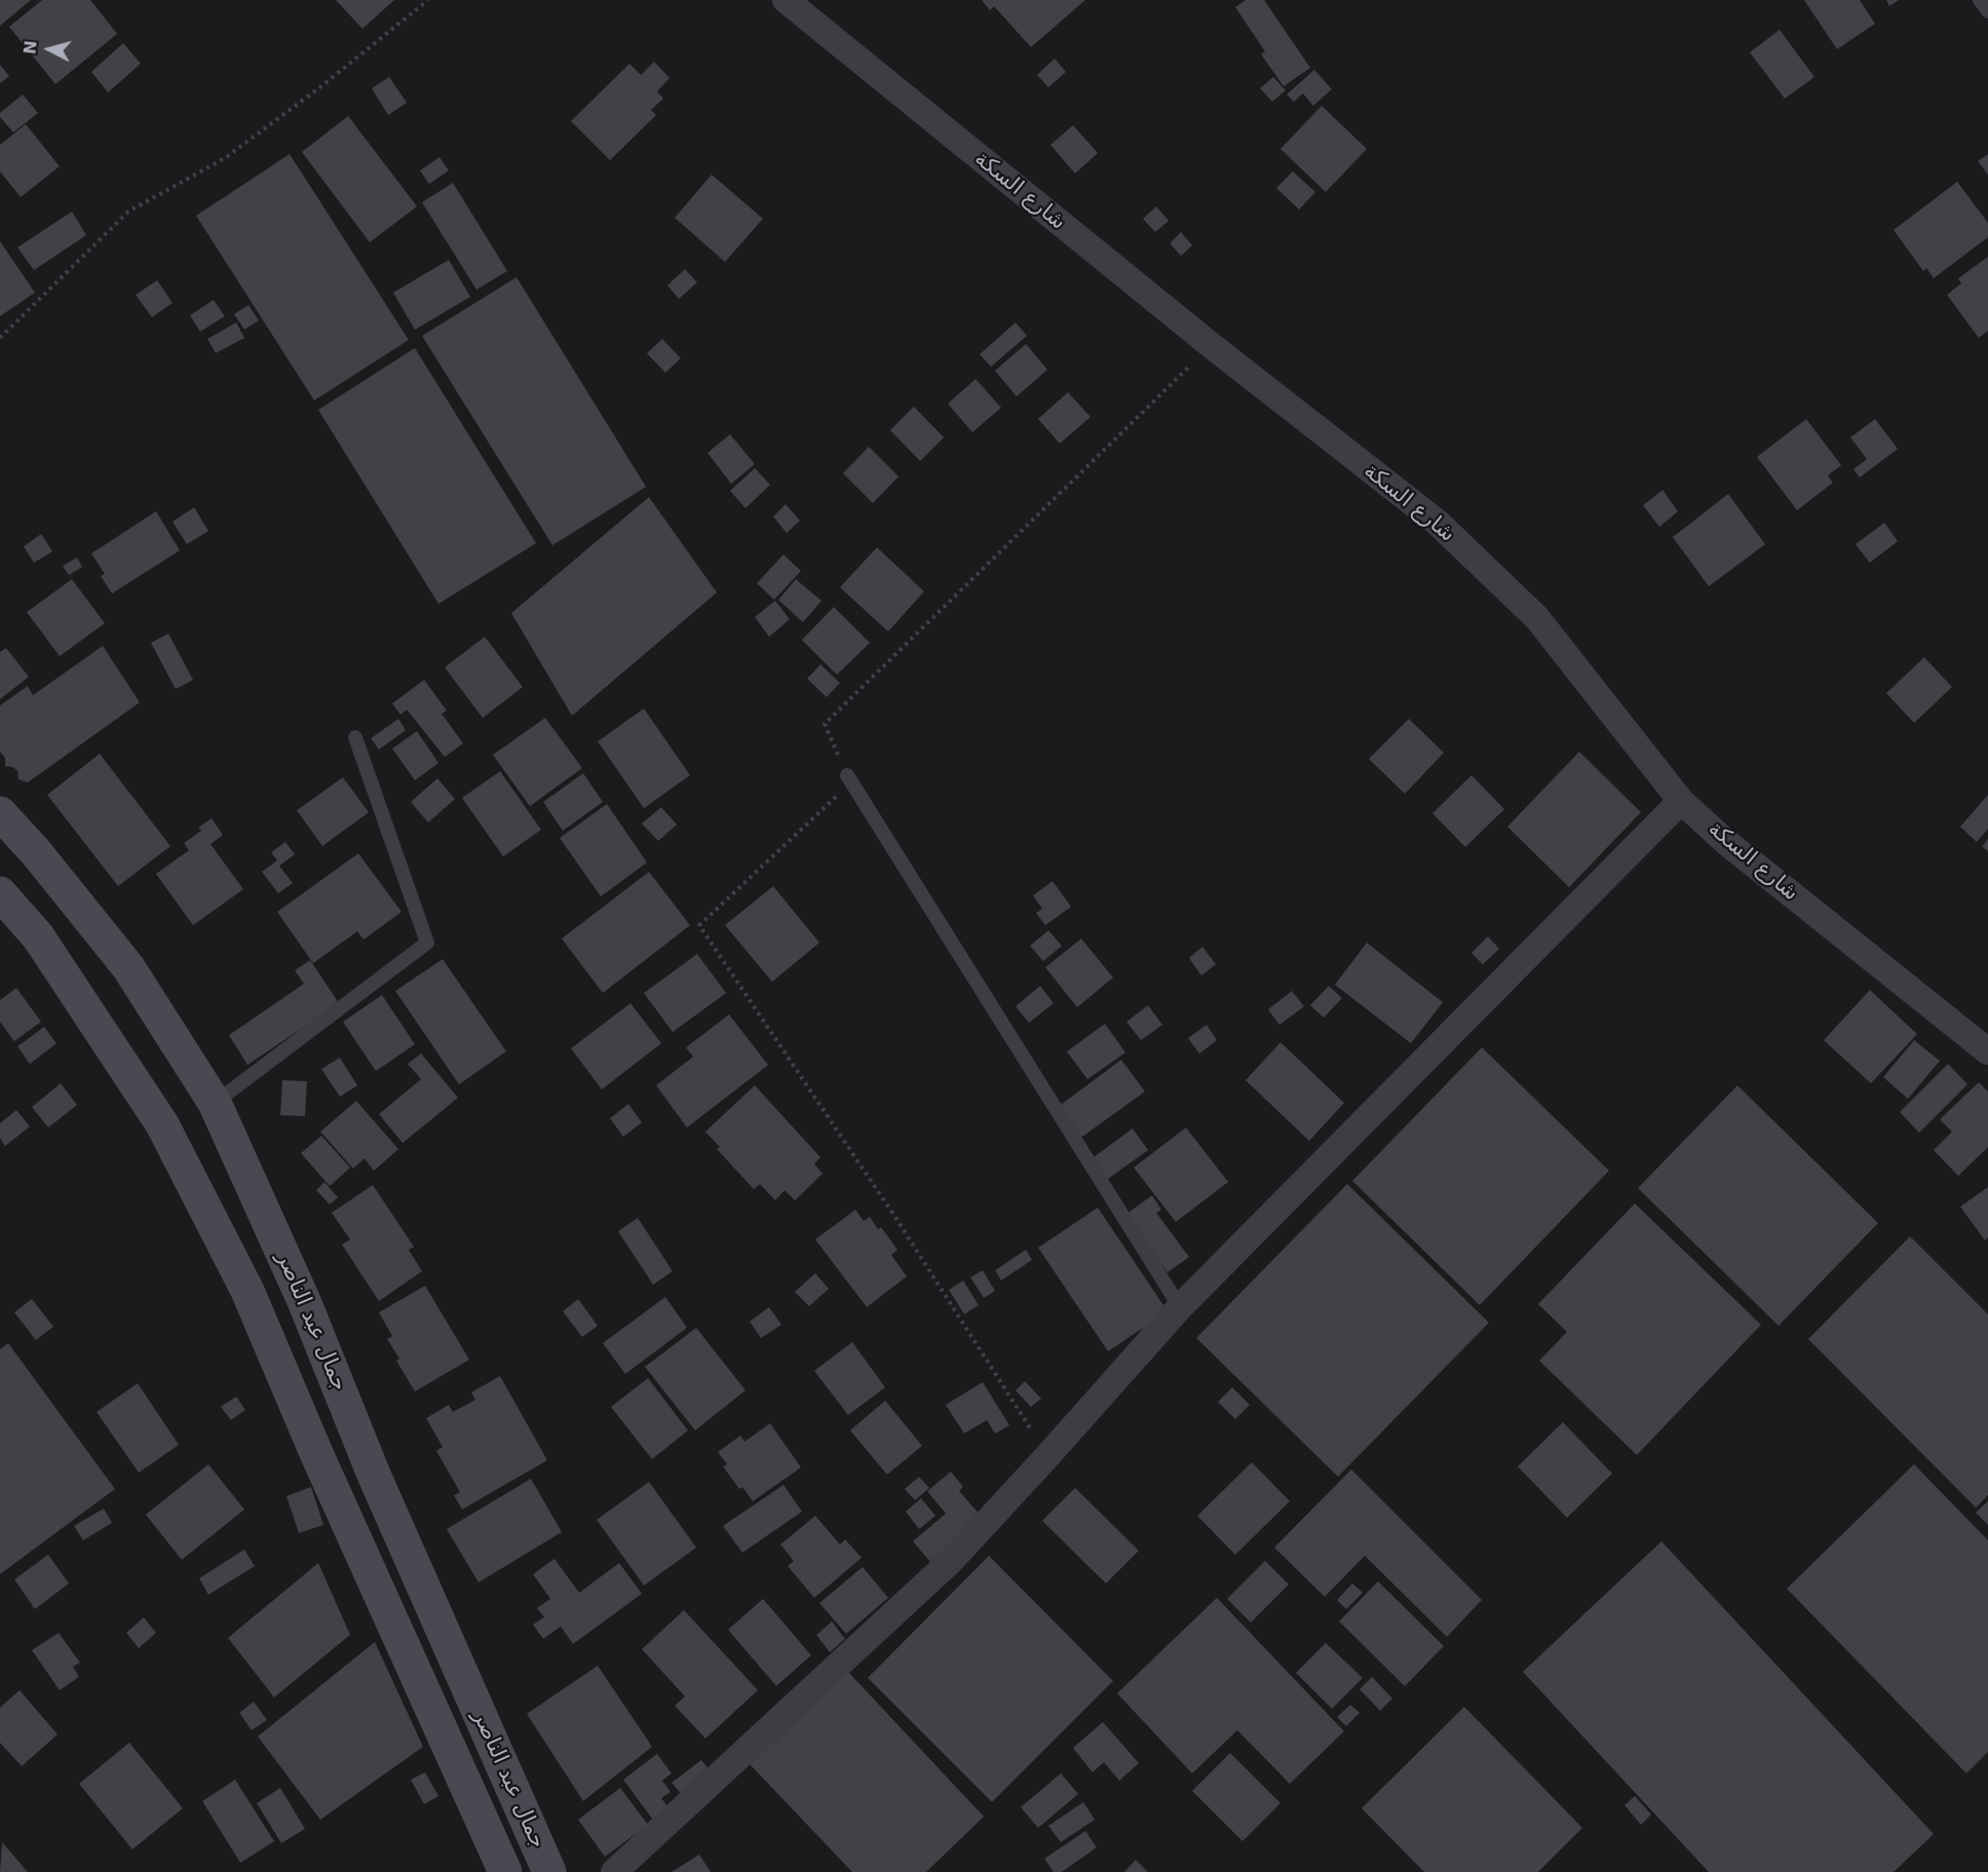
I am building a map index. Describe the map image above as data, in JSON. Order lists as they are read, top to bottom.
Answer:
{
  "streets": {
    "main road": ["جمال عبد الناصر"],
    "street": ["شارع السكة"]
  },
  "north": "left"
}
